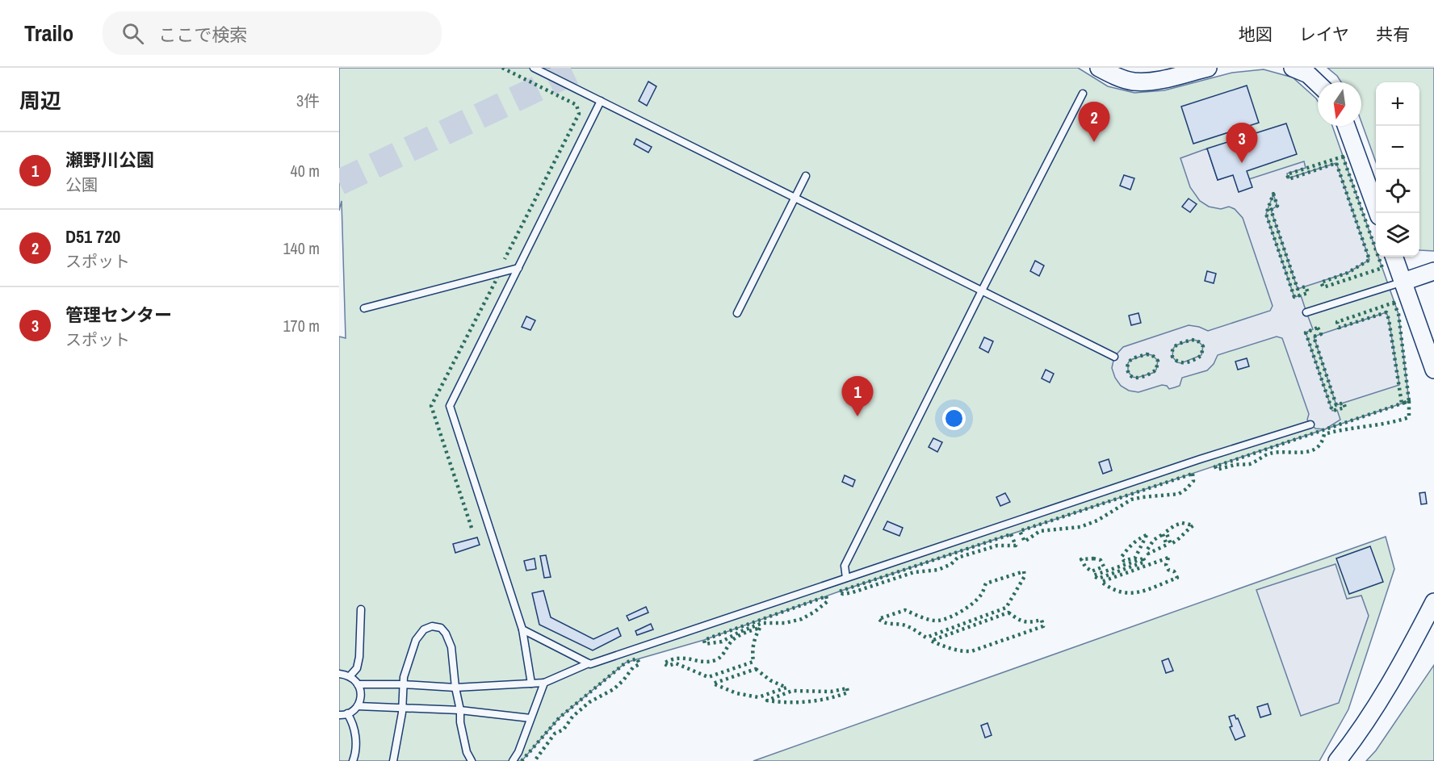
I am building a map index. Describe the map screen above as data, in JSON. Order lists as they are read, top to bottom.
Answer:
{
  "north": "bottom",
  "page": {
    "header": "Trailo",
    "search": "ここで検索",
    "nav": ["地図", "レイヤ", "共有"],
    "heading": ["周辺", "3件"],
    "map_buttons": ["+", "−"],
    "pins": ["2", "3", "1"],
    "list": [
      {
        "mark": "1",
        "name": "瀬野川公園",
        "note": "公園",
        "value": "40 m"
      },
      {
        "mark": "2",
        "name": "D51 720",
        "note": "スポット",
        "value": "140 m"
      },
      {
        "mark": "3",
        "name": "管理センター",
        "note": "スポット",
        "value": "170 m"
      }
    ]
  }
}
